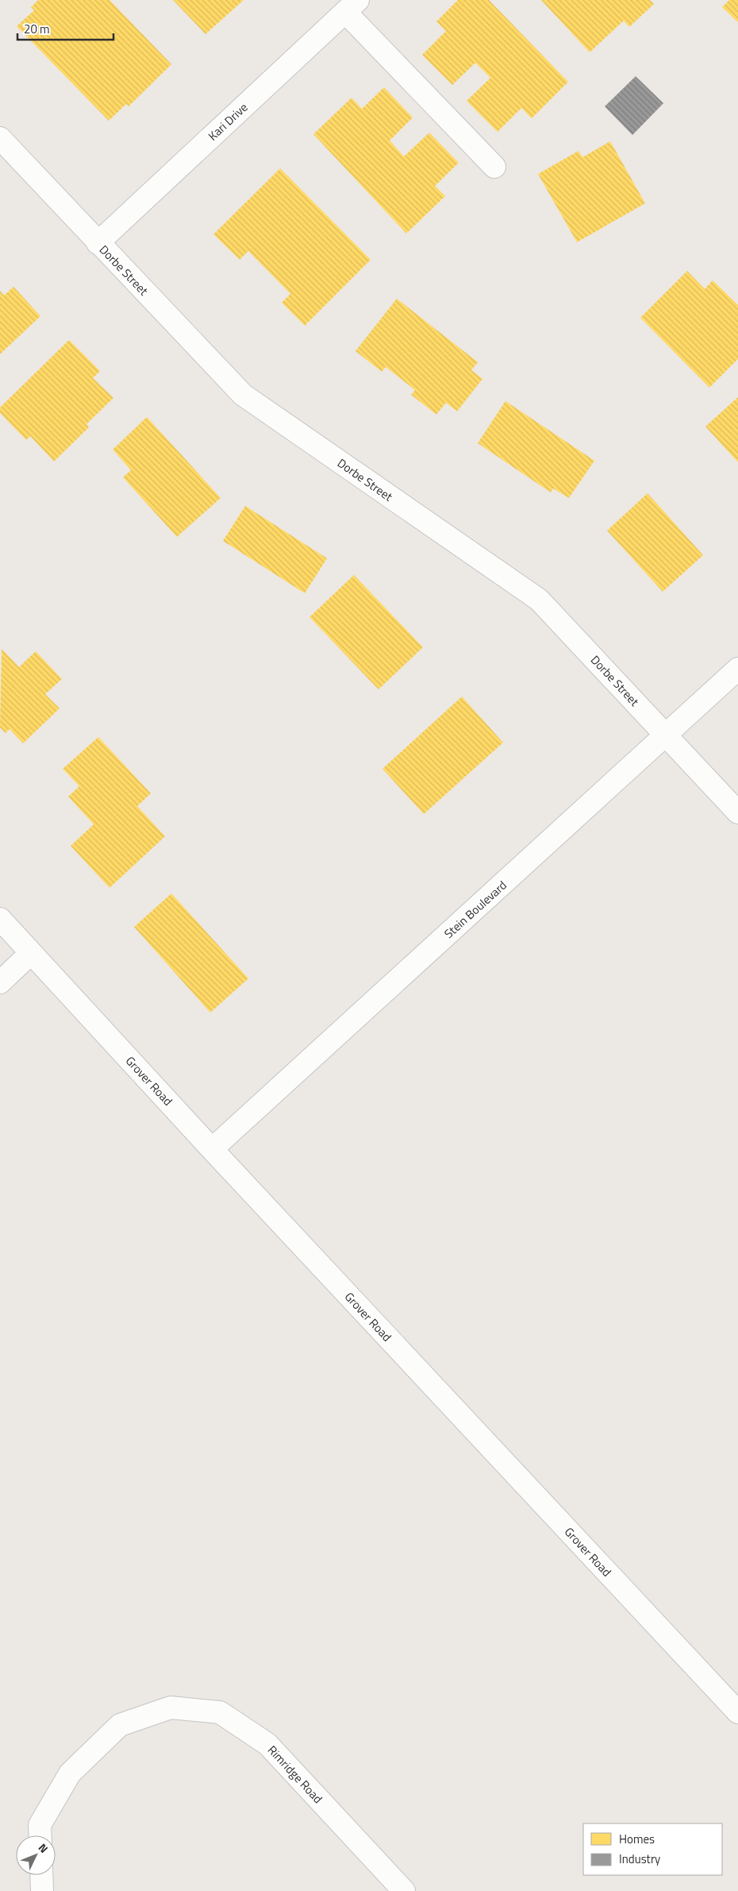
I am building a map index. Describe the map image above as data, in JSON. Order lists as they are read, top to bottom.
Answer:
{
  "streets": {
    "street": [
      "Kari Drive",
      "Dorbe Street",
      "Stein Boulevard",
      "Grover Road",
      "Rimridge Road"
    ]
  },
  "crossings": [
    ["Kari Drive", "Dorbe Street"],
    ["Dorbe Street", "Stein Boulevard"],
    ["Stein Boulevard", "Grover Road"]
  ],
  "legend": ["Homes", "Industry"],
  "scale_bar": "20 m",
  "north": "top right"
}
